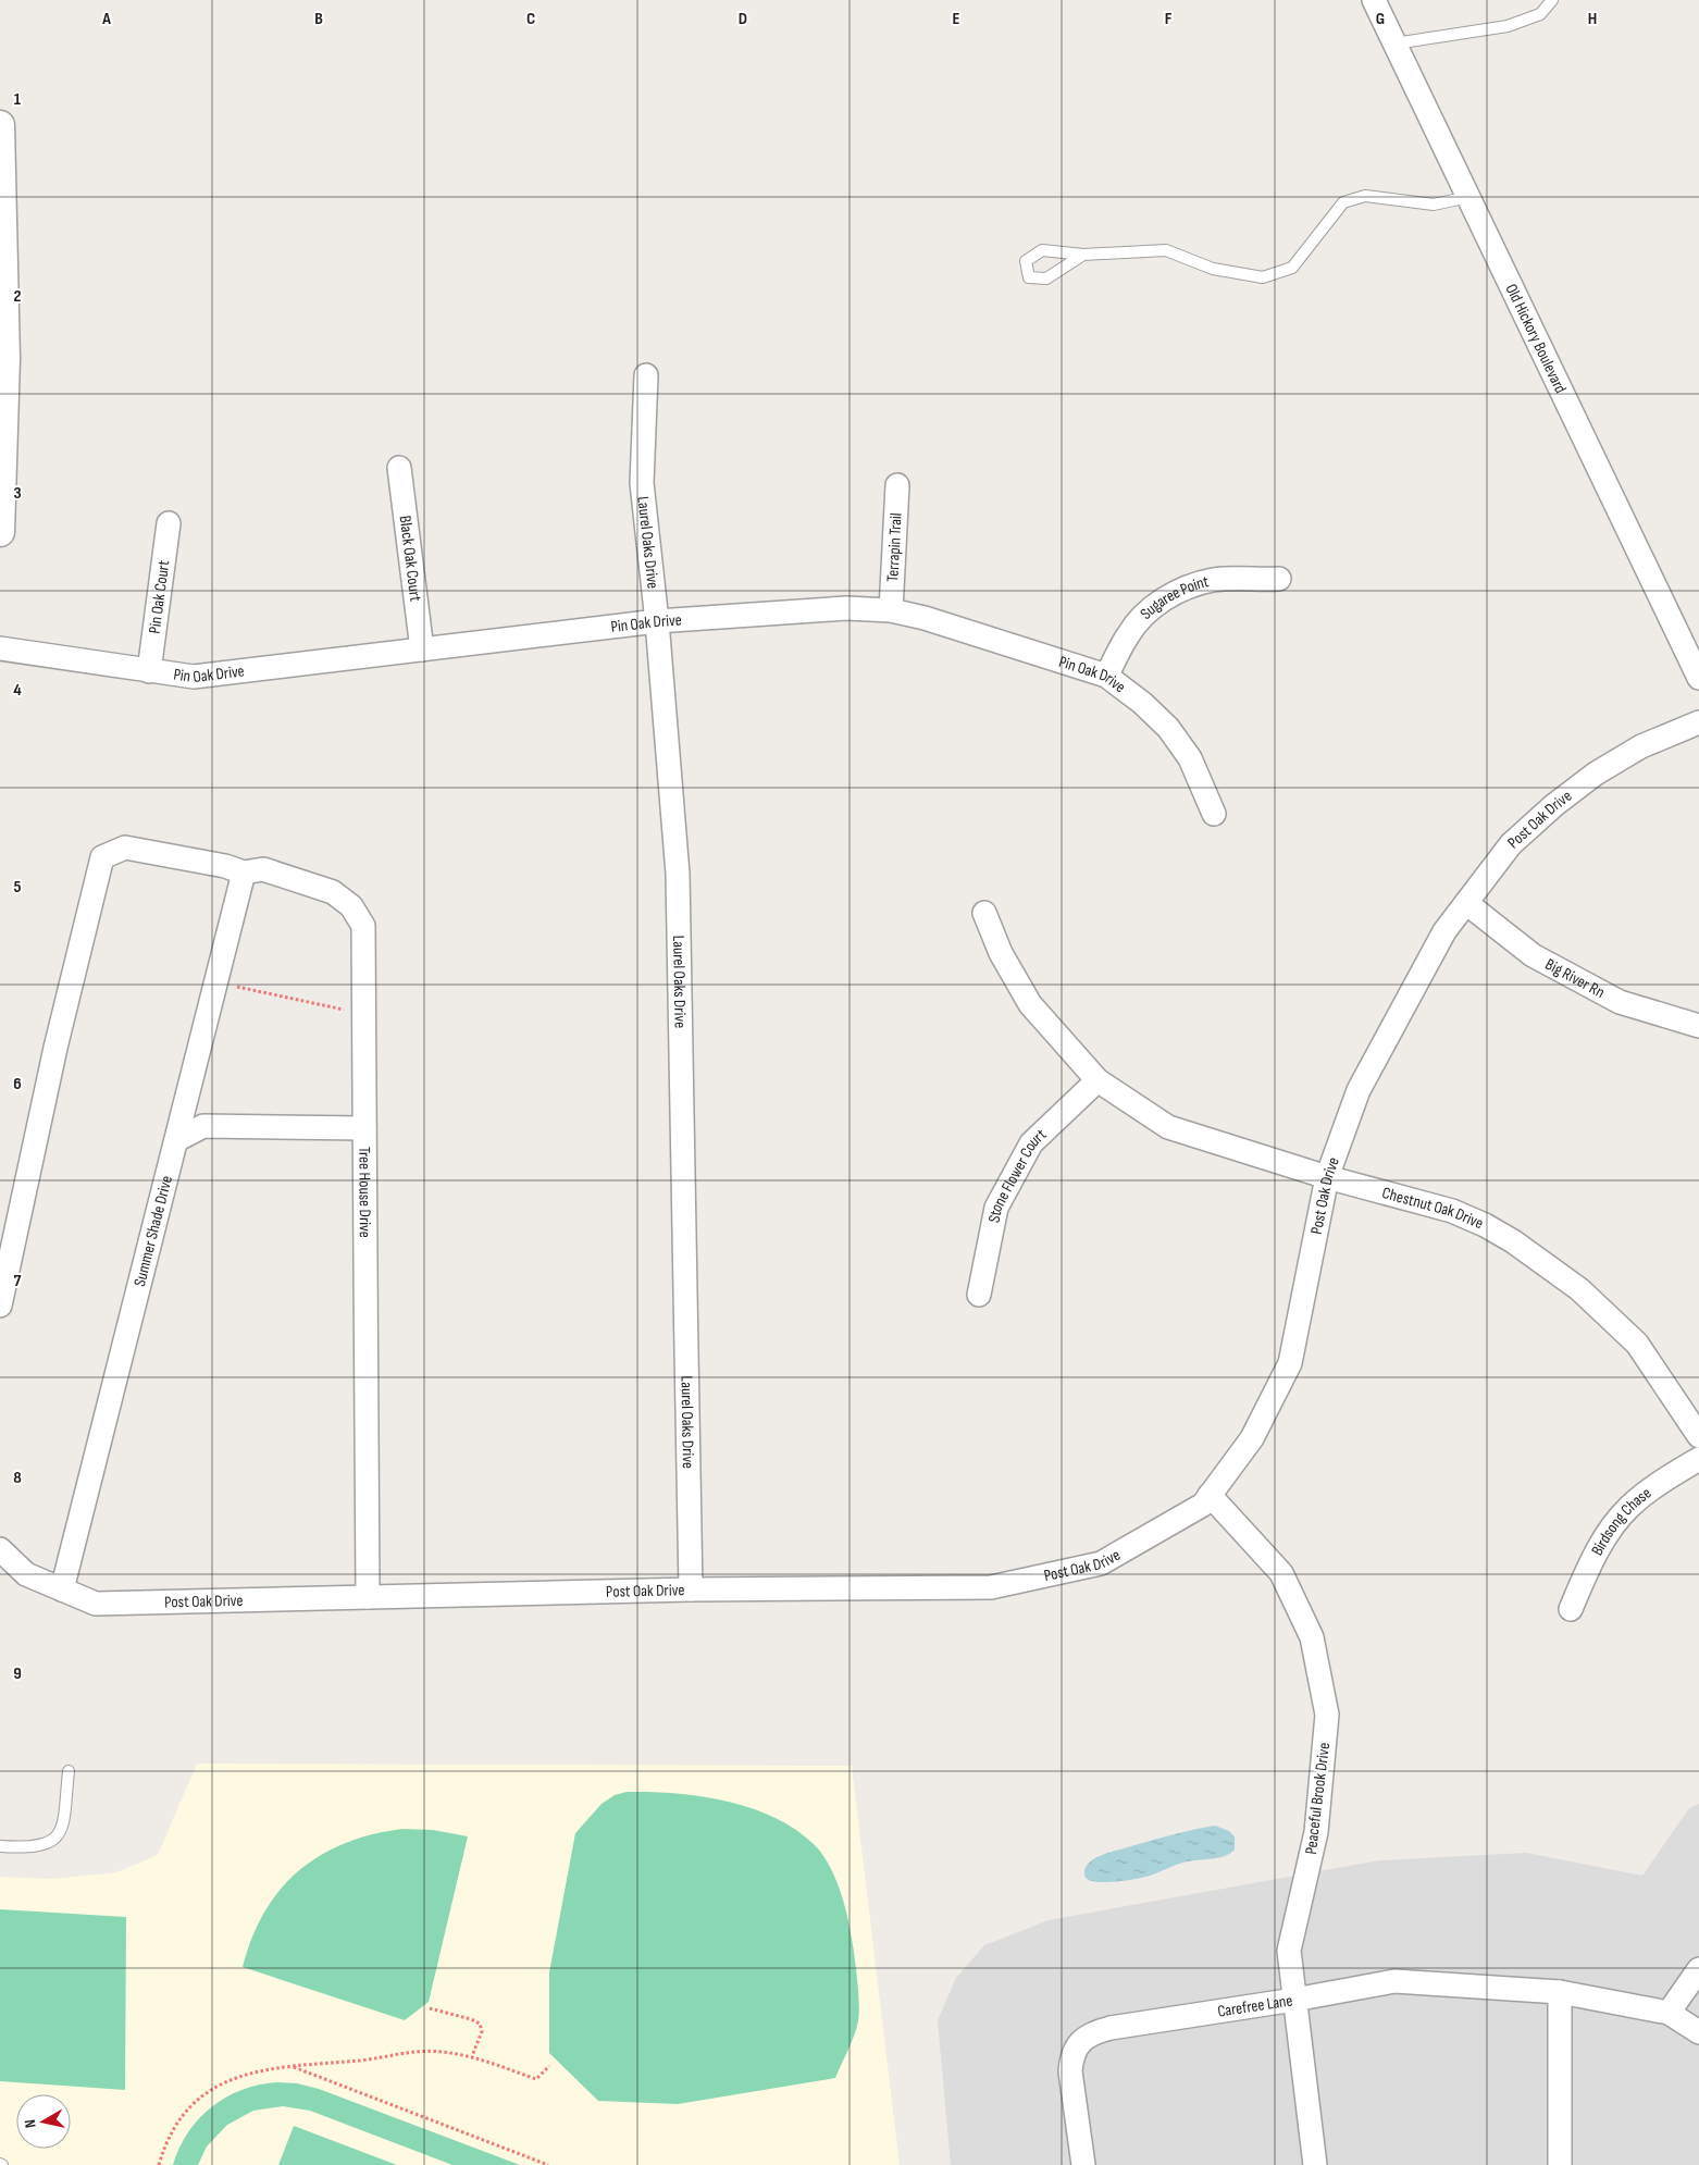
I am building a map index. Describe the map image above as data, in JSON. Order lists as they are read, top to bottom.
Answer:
{
  "streets": {
    "street": [
      "Old Hickory Boulevard",
      "Laurel Oaks Drive",
      "Terrapin Trail",
      "Black Oak Court",
      "Pin Oak Court",
      "Sugaree Point",
      "Pin Oak Drive",
      "Post Oak Drive",
      "Big River Rn",
      "Stone Flower Court",
      "Tree House Drive",
      "Chestnut Oak Drive",
      "Summer Shade Drive",
      "Birdsong Chase",
      "Peaceful Brook Drive",
      "Carefree Lane"
    ]
  },
  "crossings": [
    ["Laurel Oaks Drive", "Pin Oak Drive"],
    ["Laurel Oaks Drive", "Post Oak Drive"],
    ["Terrapin Trail", "Pin Oak Drive"],
    ["Black Oak Court", "Pin Oak Drive"],
    ["Pin Oak Court", "Pin Oak Drive"],
    ["Sugaree Point", "Pin Oak Drive"],
    ["Post Oak Drive", "Big River Rn"],
    ["Post Oak Drive", "Tree House Drive"],
    ["Post Oak Drive", "Chestnut Oak Drive"],
    ["Post Oak Drive", "Summer Shade Drive"],
    ["Post Oak Drive", "Peaceful Brook Drive"],
    ["Stone Flower Court", "Chestnut Oak Drive"],
    ["Tree House Drive", "Summer Shade Drive"],
    ["Peaceful Brook Drive", "Carefree Lane"]
  ],
  "north": "left",
  "grid": {
    "columns": [
      "A",
      "B",
      "C",
      "D",
      "E",
      "F",
      "G",
      "H"
    ],
    "rows": [
      "1",
      "2",
      "3",
      "4",
      "5",
      "6",
      "7",
      "8",
      "9"
    ]
  }
}
